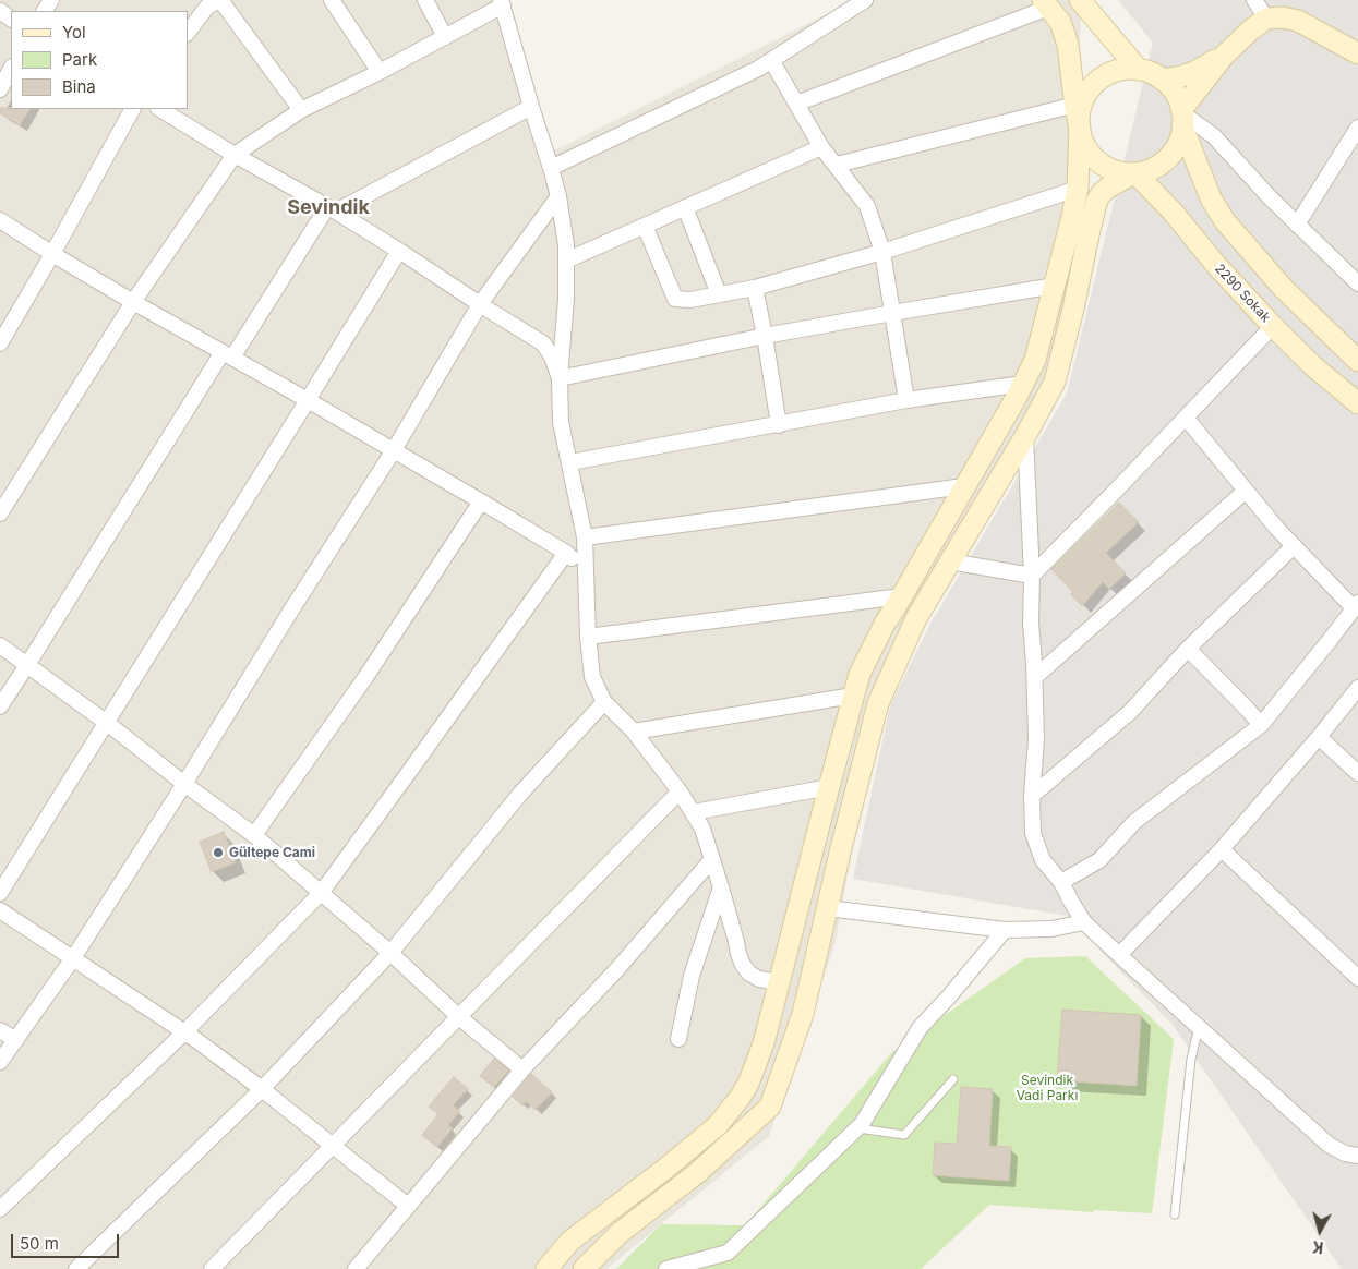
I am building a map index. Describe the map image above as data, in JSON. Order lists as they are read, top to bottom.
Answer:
{
  "streets": {
    "main road": ["2290 Sokak"]
  },
  "districts": ["Sevindik"],
  "parks": ["Sevindik Vadi Parkı"],
  "places": ["Gültepe Cami"],
  "legend": ["Yol", "Park", "Bina"],
  "scale_bar": "50 m",
  "north": "bottom"
}
